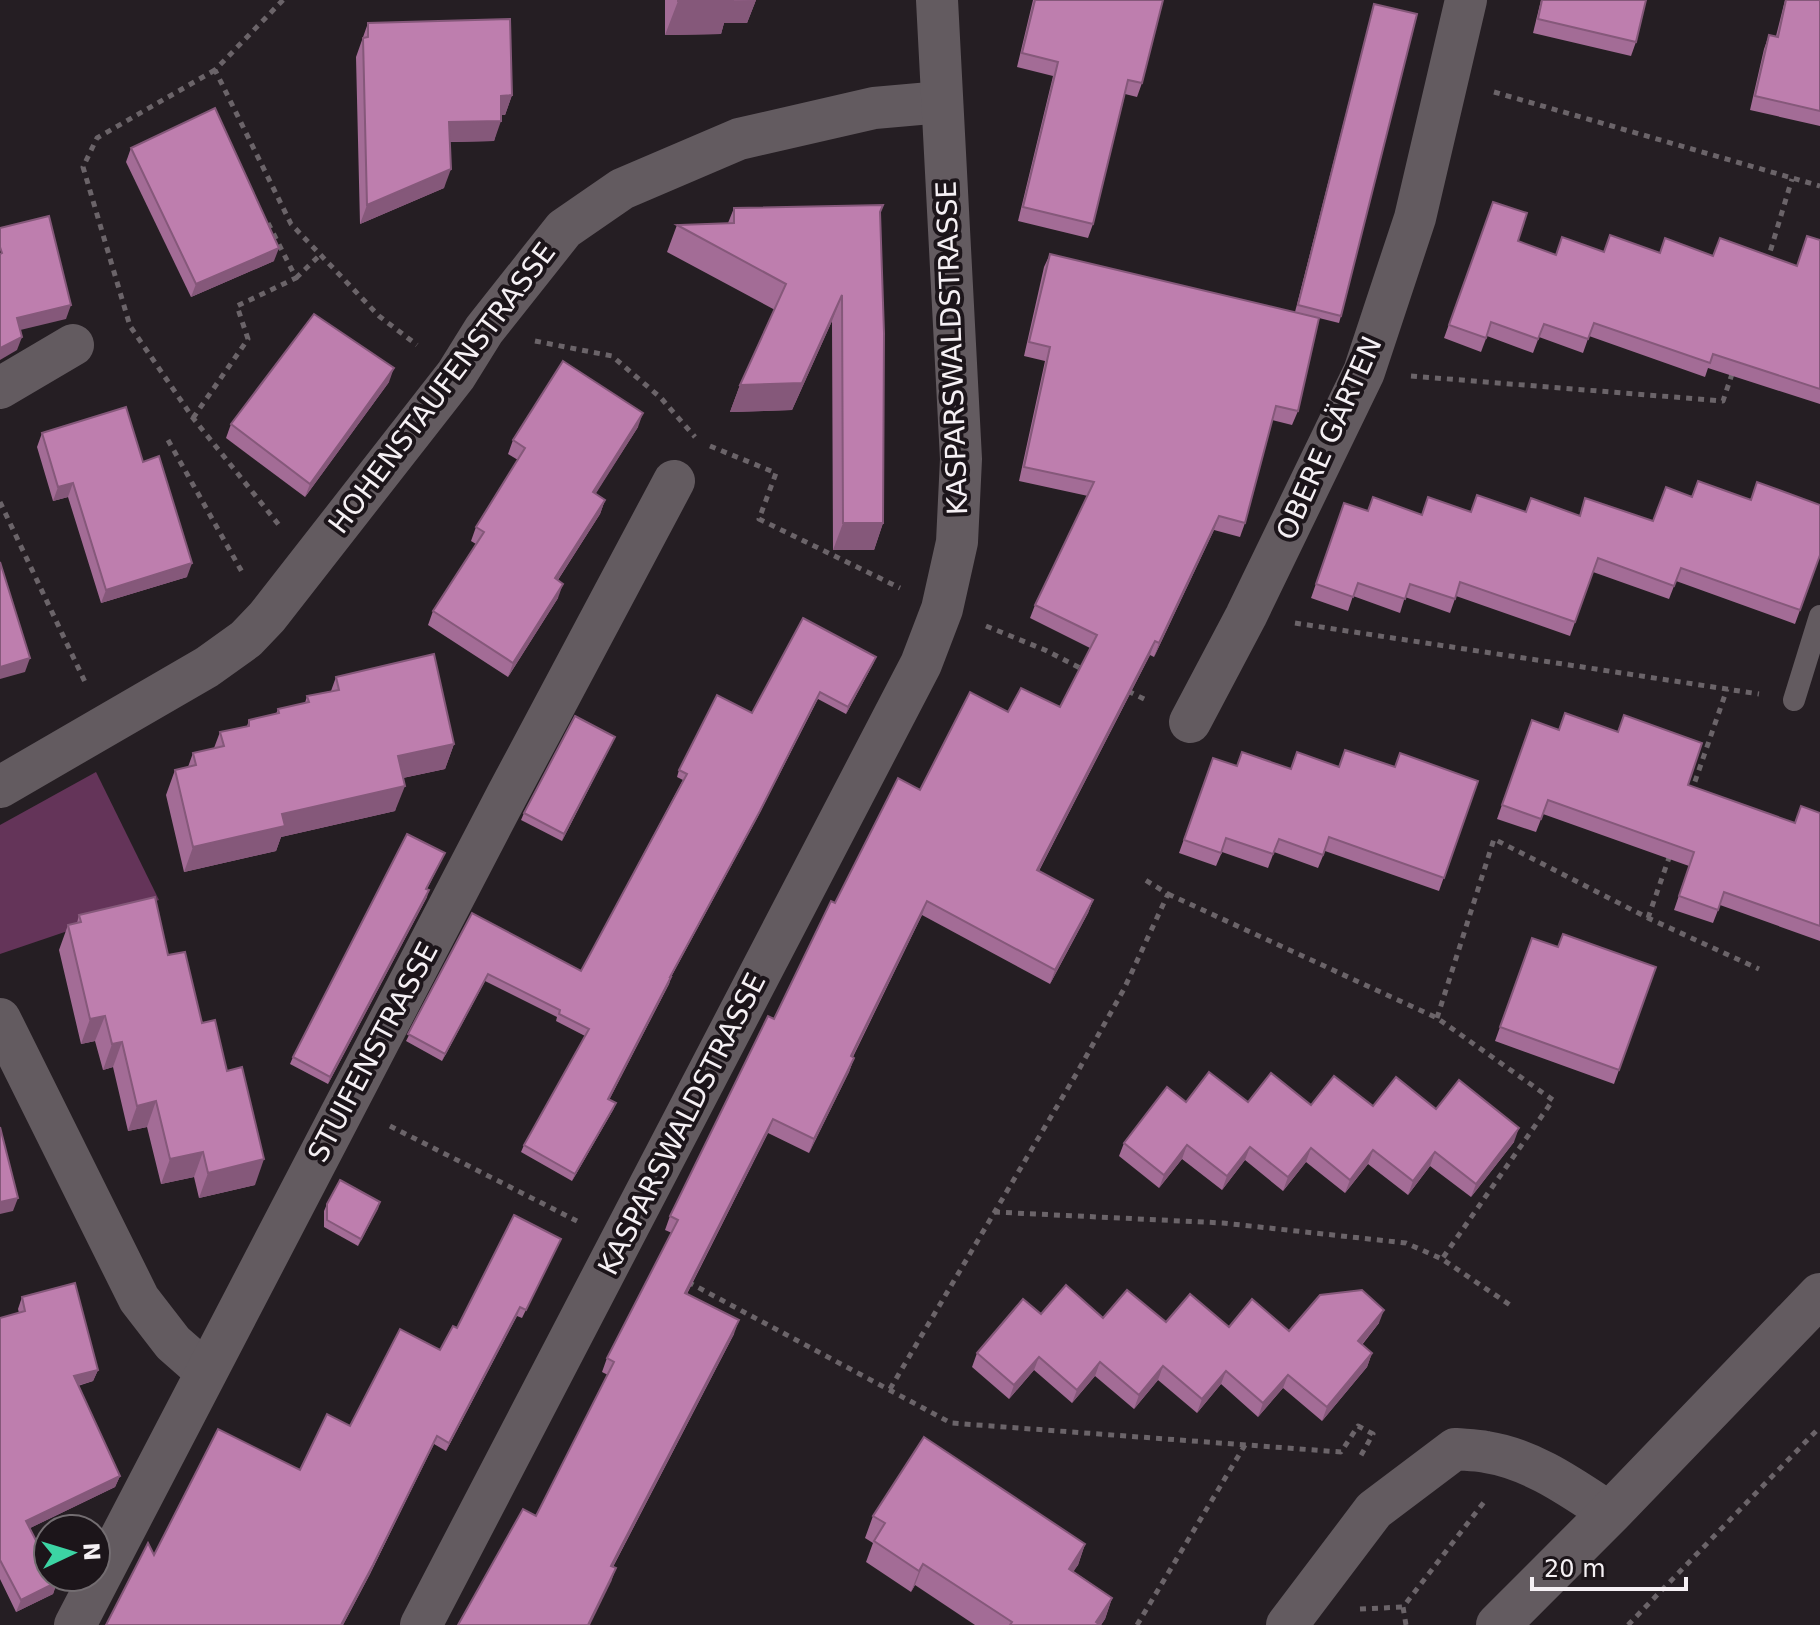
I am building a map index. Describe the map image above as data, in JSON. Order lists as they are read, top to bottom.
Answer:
{
  "streets": {
    "street": [
      "KASPARSWALDSTRASSE",
      "HOHENSTAUFENSTRASSE",
      "OBERE GÄRTEN",
      "STUIFENSTRASSE"
    ]
  },
  "crossings": [
    ["KASPARSWALDSTRASSE", "HOHENSTAUFENSTRASSE"]
  ],
  "scale_bar": "20 m",
  "north": "right"
}
